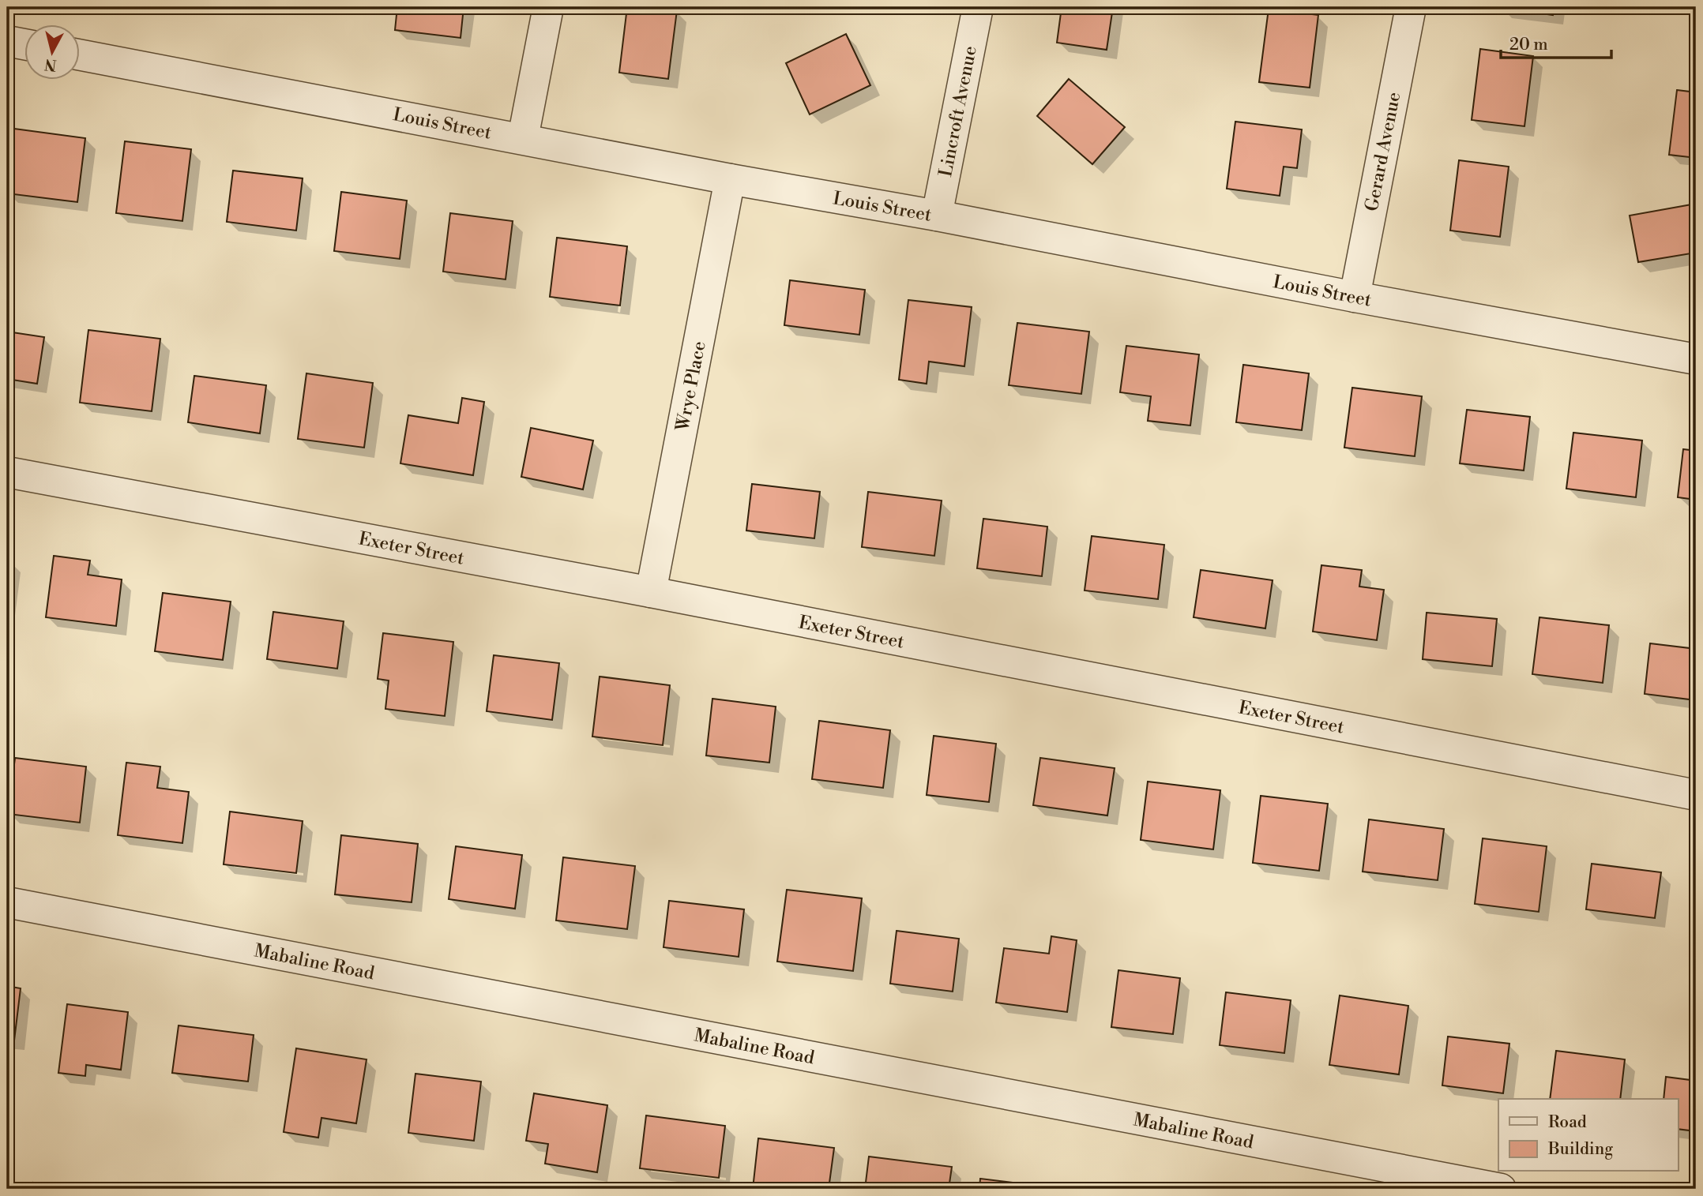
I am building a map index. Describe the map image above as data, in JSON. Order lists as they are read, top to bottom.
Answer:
{
  "streets": {
    "street": [
      "Lincroft Avenue",
      "Louis Street",
      "Gerard Avenue",
      "Wrye Place",
      "Exeter Street",
      "Mabaline Road"
    ]
  },
  "crossings": [
    ["Lincroft Avenue", "Louis Street"],
    ["Louis Street", "Gerard Avenue"],
    ["Louis Street", "Wrye Place"],
    ["Wrye Place", "Exeter Street"]
  ],
  "legend": ["Road", "Building"],
  "scale_bar": "20 m",
  "north": "bottom"
}
